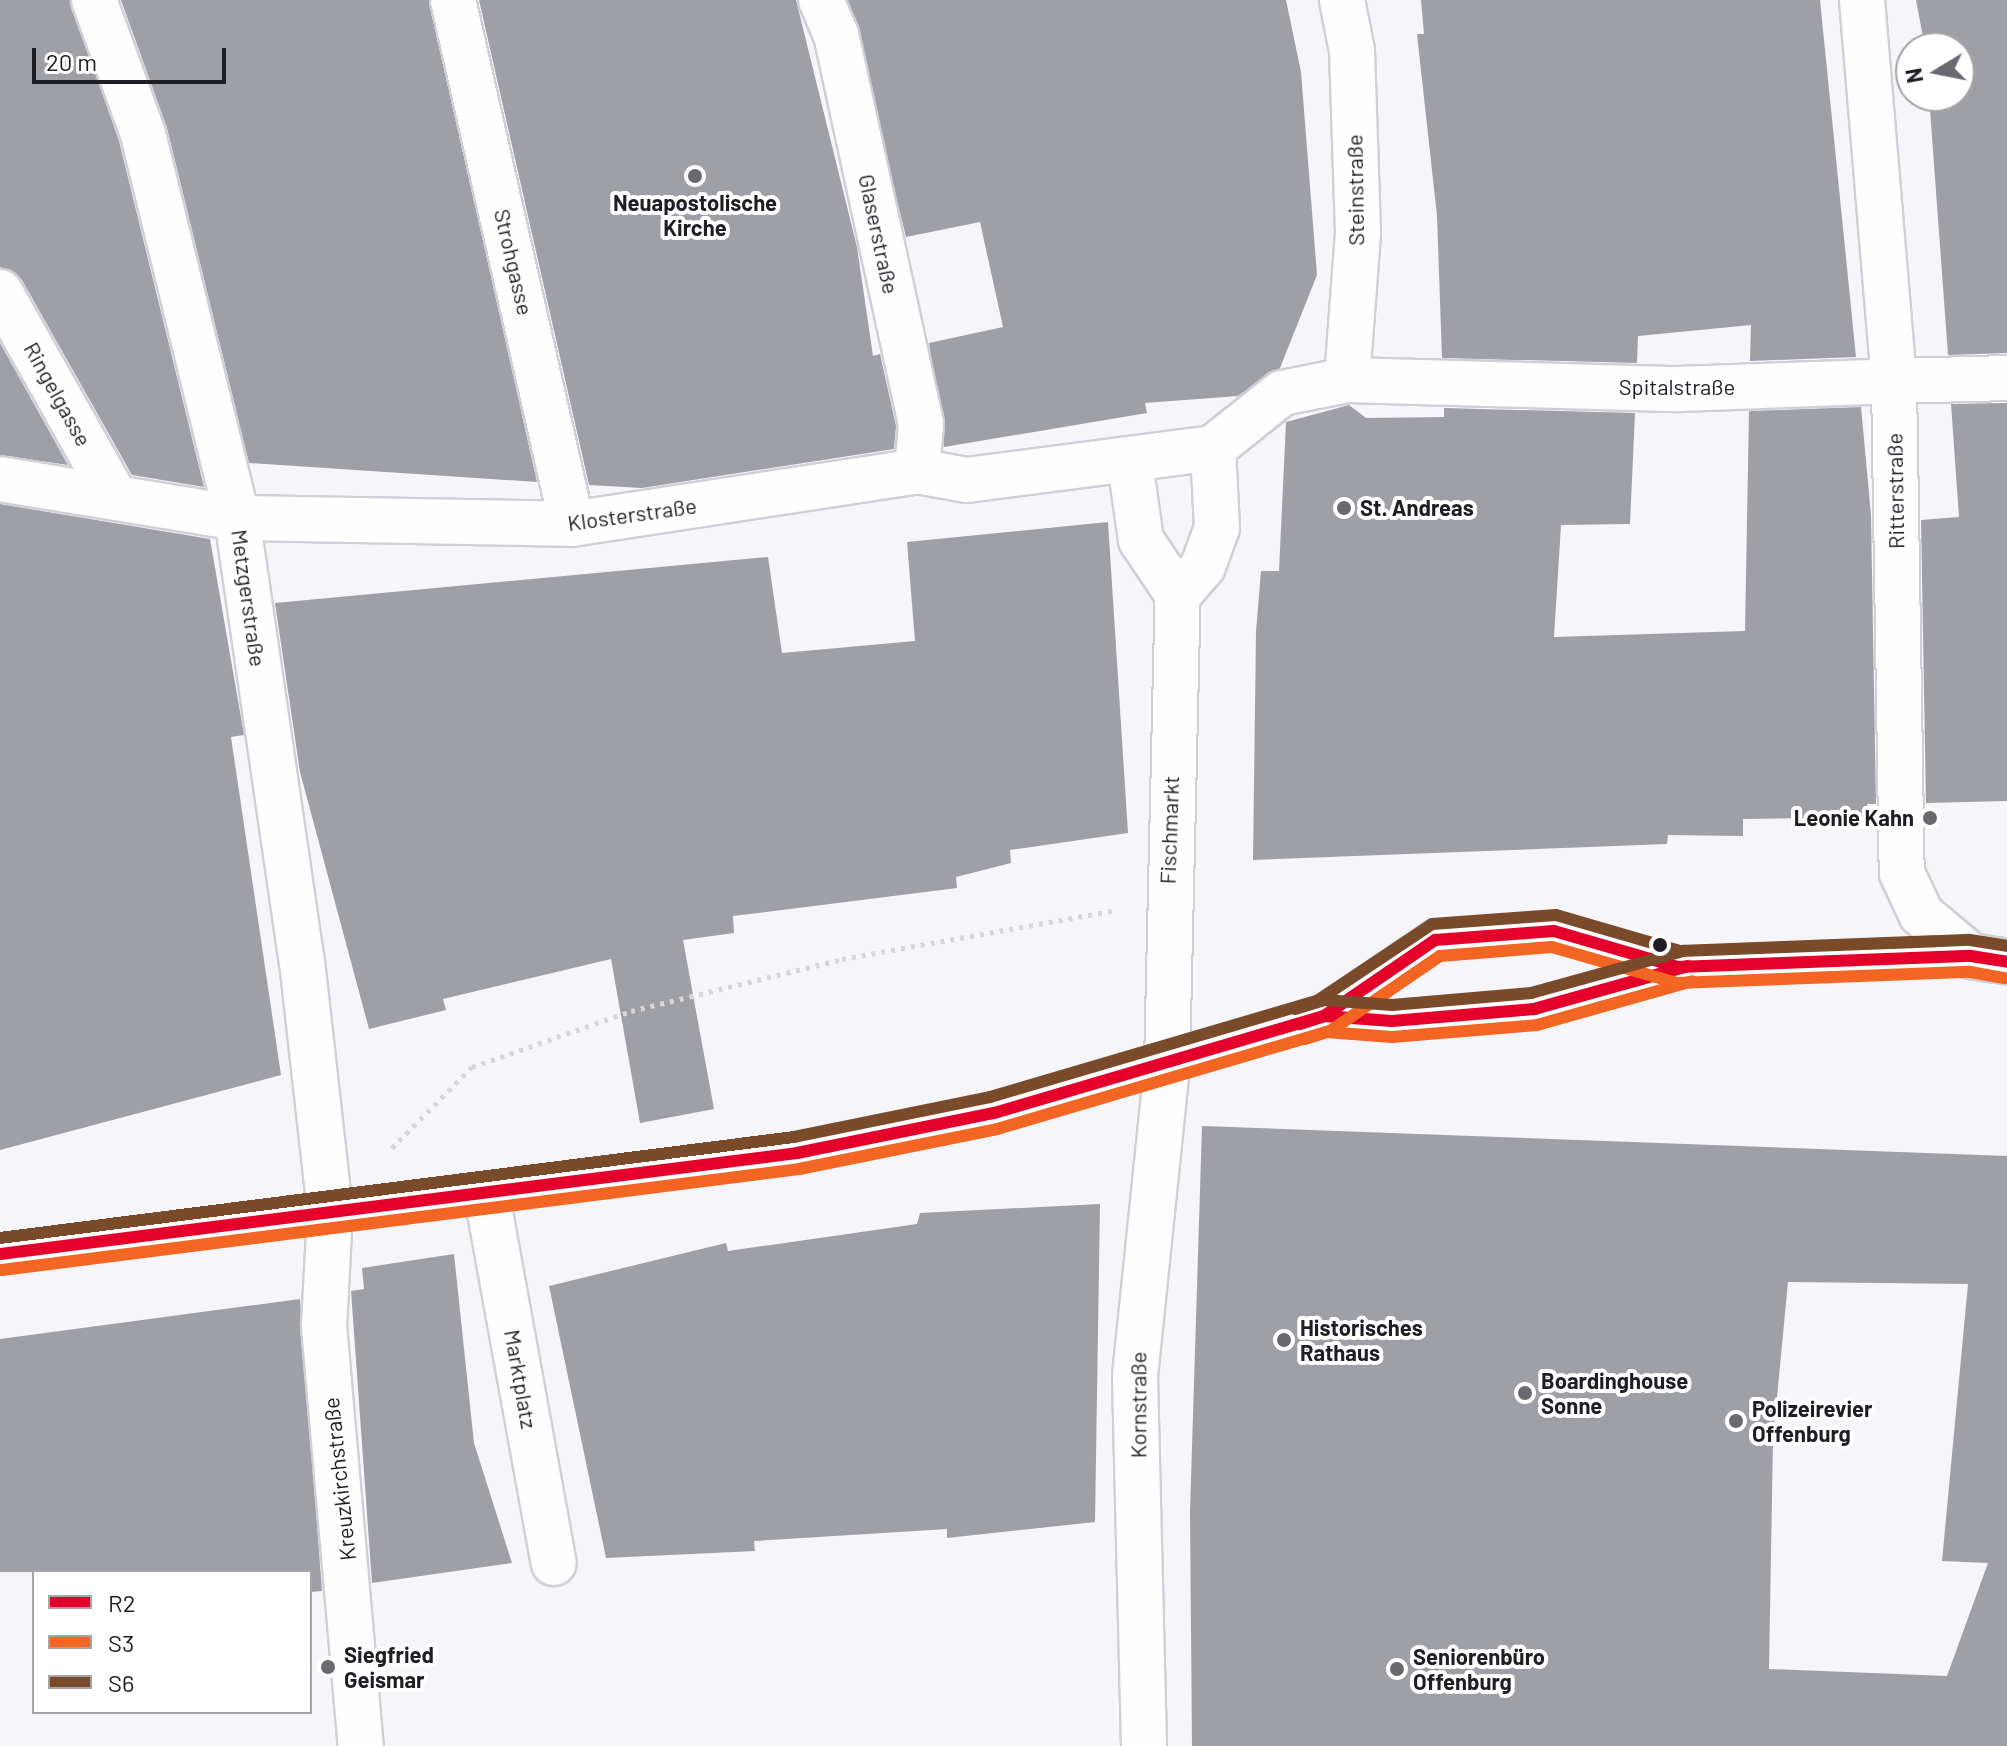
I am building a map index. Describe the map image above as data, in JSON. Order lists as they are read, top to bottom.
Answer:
{
  "streets": {
    "street": [
      "Steinstraße",
      "Glaserstraße",
      "Strohgasse",
      "Spitalstraße",
      "Ringelgasse",
      "Ritterstraße",
      "Klosterstraße",
      "Metzgerstraße",
      "Fischmarkt",
      "Marktplatz",
      "Kornstraße",
      "Kreuzkirchstraße"
    ]
  },
  "crossings": [
    ["Steinstraße", "Spitalstraße"],
    ["Glaserstraße", "Klosterstraße"],
    ["Strohgasse", "Klosterstraße"],
    ["Spitalstraße", "Ritterstraße"],
    ["Ringelgasse", "Klosterstraße"],
    ["Klosterstraße", "Metzgerstraße"],
    ["Metzgerstraße", "Kreuzkirchstraße"],
    ["Fischmarkt", "Kornstraße"]
  ],
  "places": [
    "Neuapostolische Kirche",
    "St. Andreas",
    "Leonie Kahn",
    "Historisches Rathaus",
    "Boardinghouse Sonne",
    "Polizeirevier Offenburg",
    "Siegfried Geismar",
    "Seniorenbüro Offenburg"
  ],
  "lines": ["transit line S6", "transit line R2", "transit line S3"],
  "legend": ["R2", "S3", "S6"],
  "scale_bar": "20 m",
  "north": "left"
}
